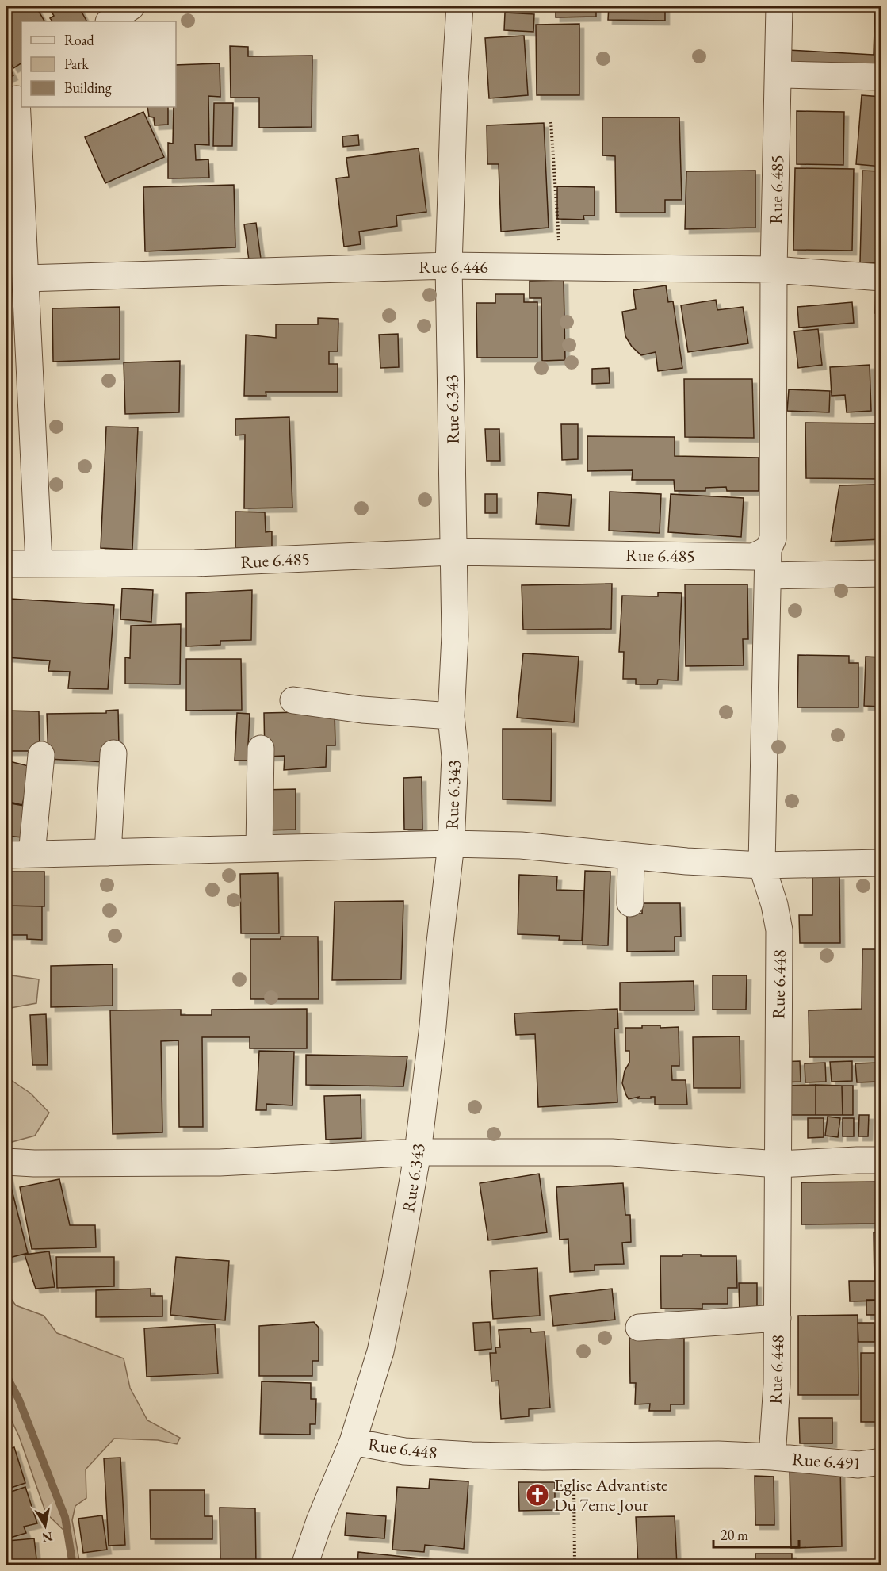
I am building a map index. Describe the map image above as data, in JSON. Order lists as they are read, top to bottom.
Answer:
{
  "streets": {
    "street": [
      "Rue 6.485",
      "Rue 6.446",
      "Rue 6.343",
      "Rue 6.448",
      "Rue 6.491"
    ]
  },
  "crossings": [
    ["Rue 6.485", "Rue 6.446"],
    ["Rue 6.485", "Rue 6.343"],
    ["Rue 6.485", "Rue 6.448"],
    ["Rue 6.446", "Rue 6.343"],
    ["Rue 6.343", "Rue 6.448"],
    ["Rue 6.448", "Rue 6.491"]
  ],
  "places": {
    "church": ["Eglise Advantiste Du 7eme Jour"]
  },
  "legend": ["Road", "Park", "Building"],
  "scale_bar": "20 m",
  "north": "bottom"
}
